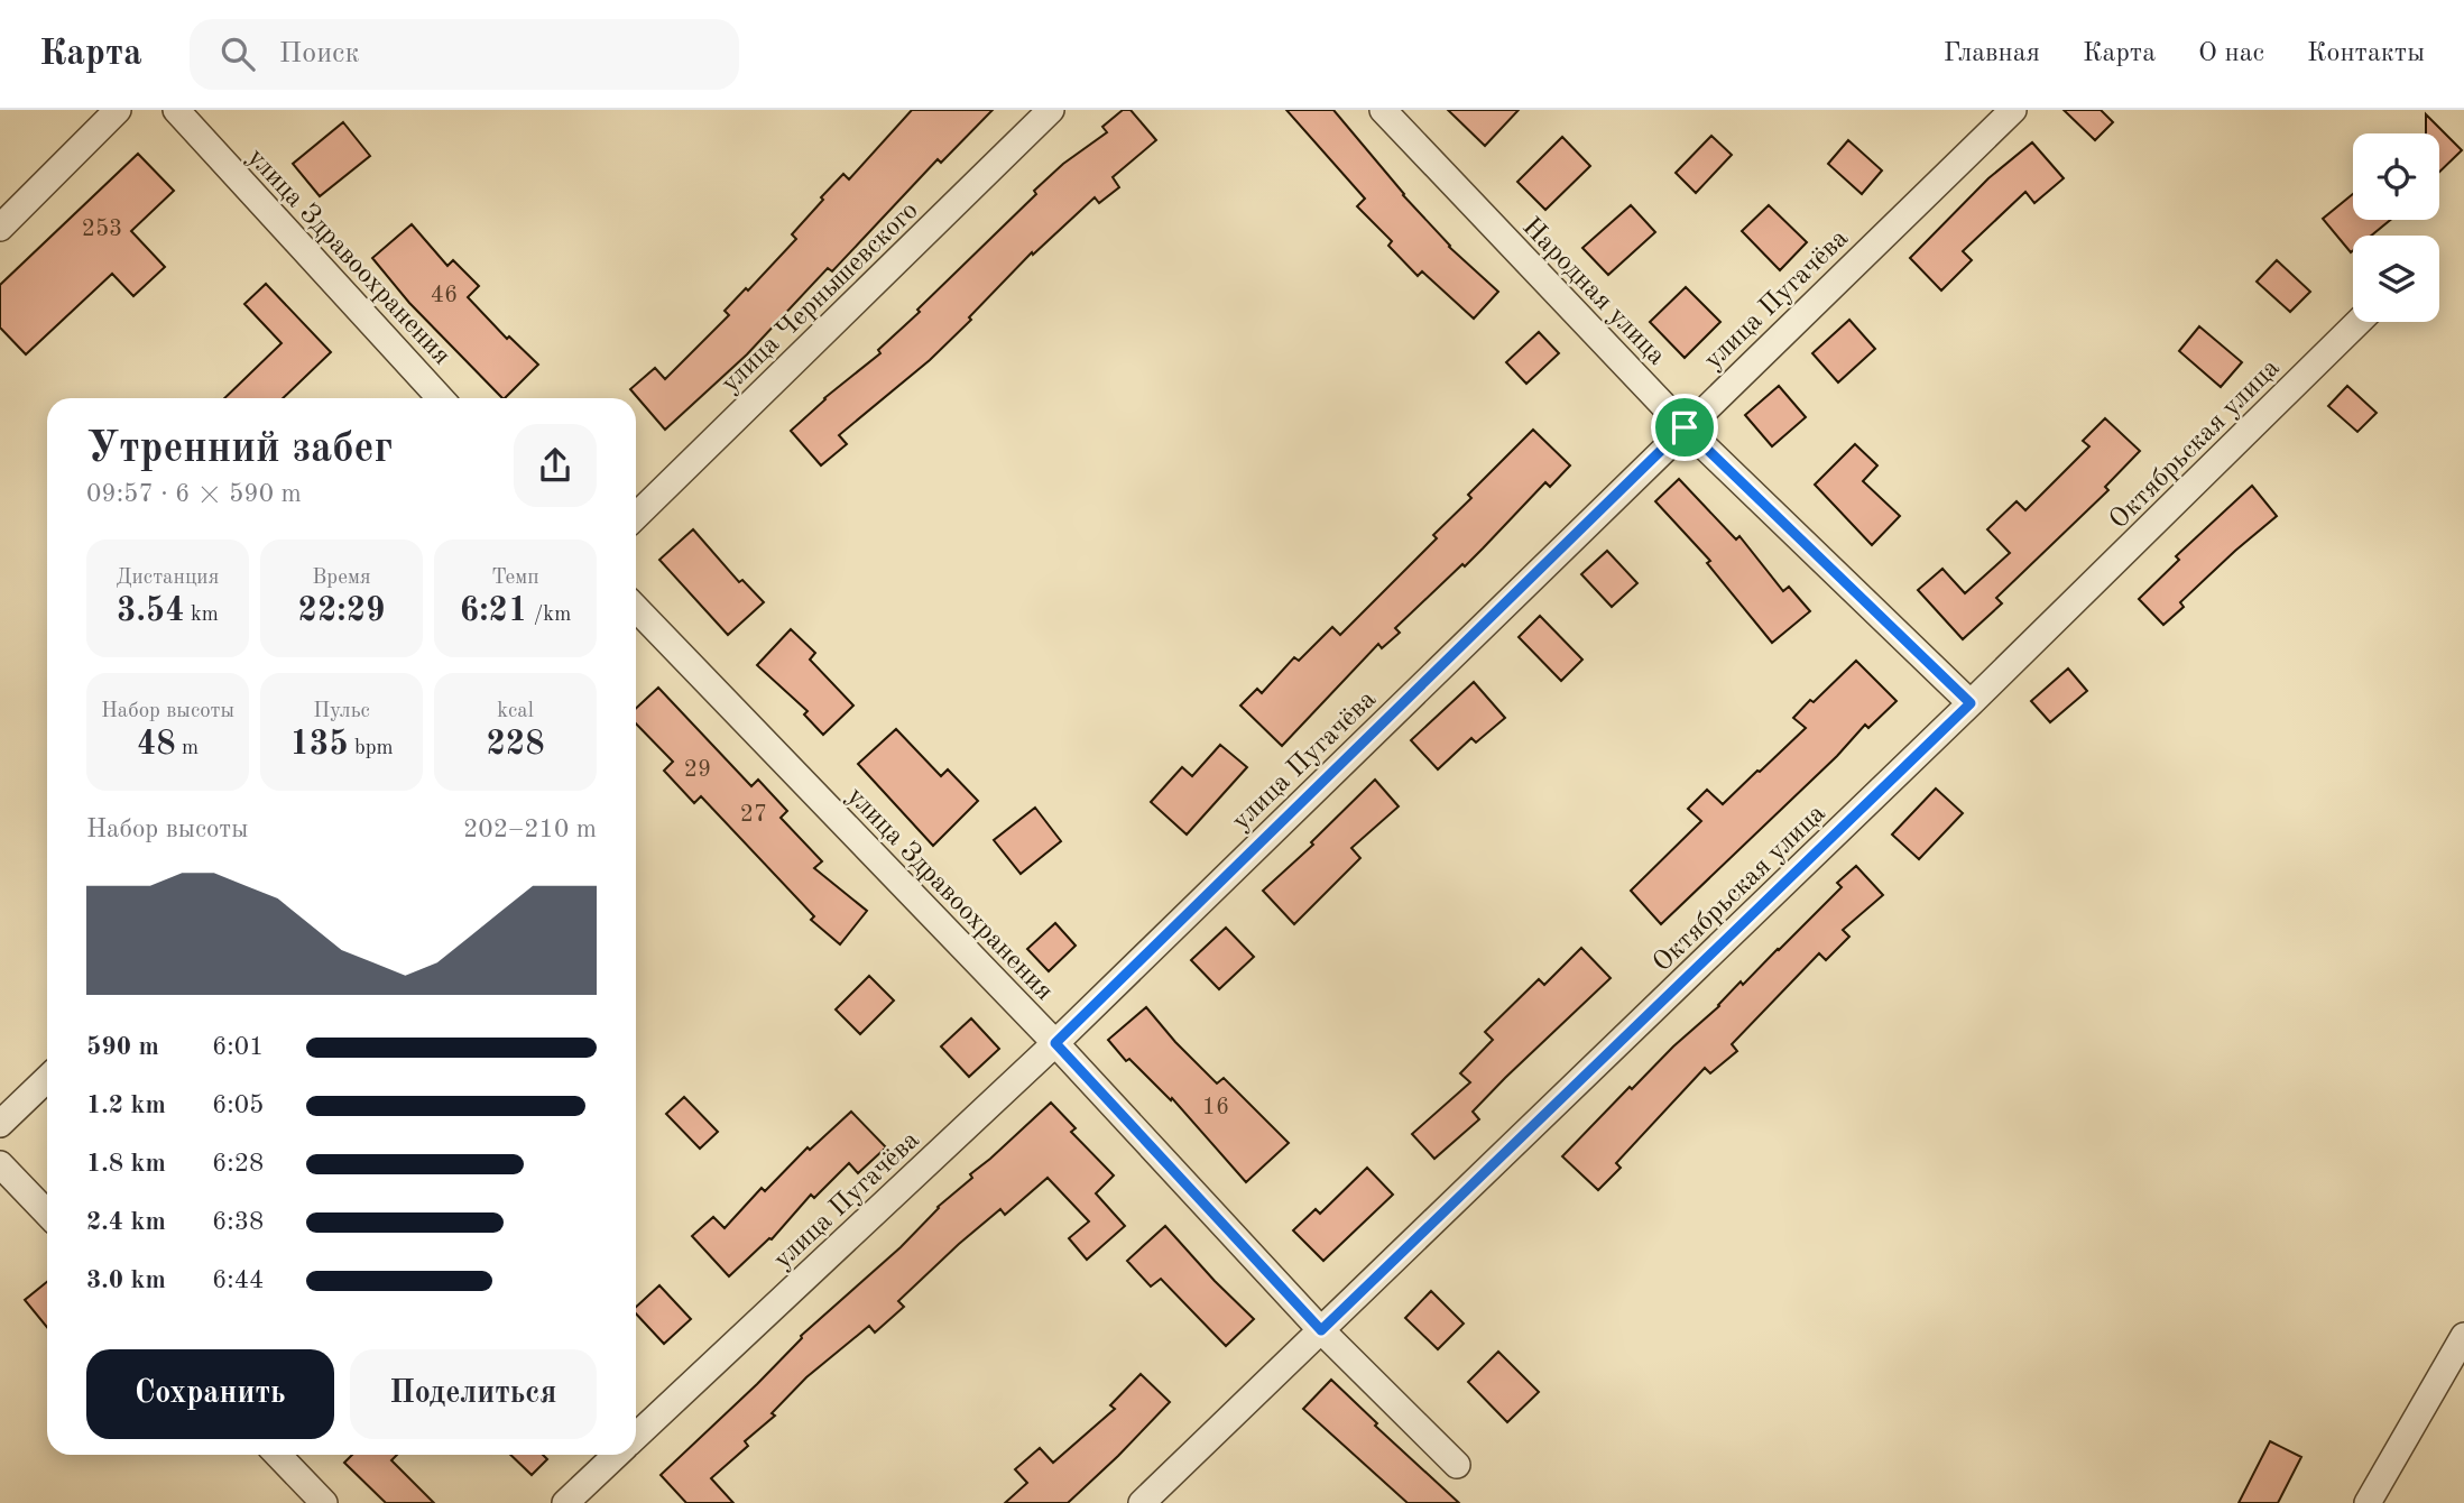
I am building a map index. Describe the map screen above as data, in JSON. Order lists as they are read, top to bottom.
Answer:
{
  "streets": {
    "street": [
      "улица Здравоохранения",
      "Народная улица",
      "улица Чернышевского",
      "улица Пугачёва",
      "Октябрьская улица"
    ]
  },
  "crossings": [
    ["улица Здравоохранения", "улица Пугачёва"],
    ["улица Здравоохранения", "Октябрьская улица"],
    ["Народная улица", "улица Пугачёва"],
    ["Народная улица", "Октябрьская улица"]
  ],
  "house_numbers": [
    "253",
    "46",
    "29",
    "27",
    "16"
  ],
  "page": {
    "header": "Карта",
    "search": "Поиск",
    "nav": [
      "Главная",
      "Карта",
      "О нас",
      "Контакты"
    ],
    "heading": ["Утренний забег", "09:57 · 6 × 590 m"],
    "stats": [
      ["Дистанция", "3.54 km"],
      ["Время", "22:29"],
      ["Темп", "6:21 /km"],
      ["Набор высоты", "48 m"],
      ["Пульс", "135 bpm"],
      ["kcal", "228"]
    ],
    "chart": ["Набор высоты", "202–210 m"],
    "list": [
      {
        "name": "590 m",
        "note": "6:01"
      },
      {
        "name": "1.2 km",
        "note": "6:05"
      },
      {
        "name": "1.8 km",
        "note": "6:28"
      },
      {
        "name": "2.4 km",
        "note": "6:38"
      },
      {
        "name": "3.0 km",
        "note": "6:44"
      }
    ],
    "buttons": ["Сохранить", "Поделиться"]
  }
}
